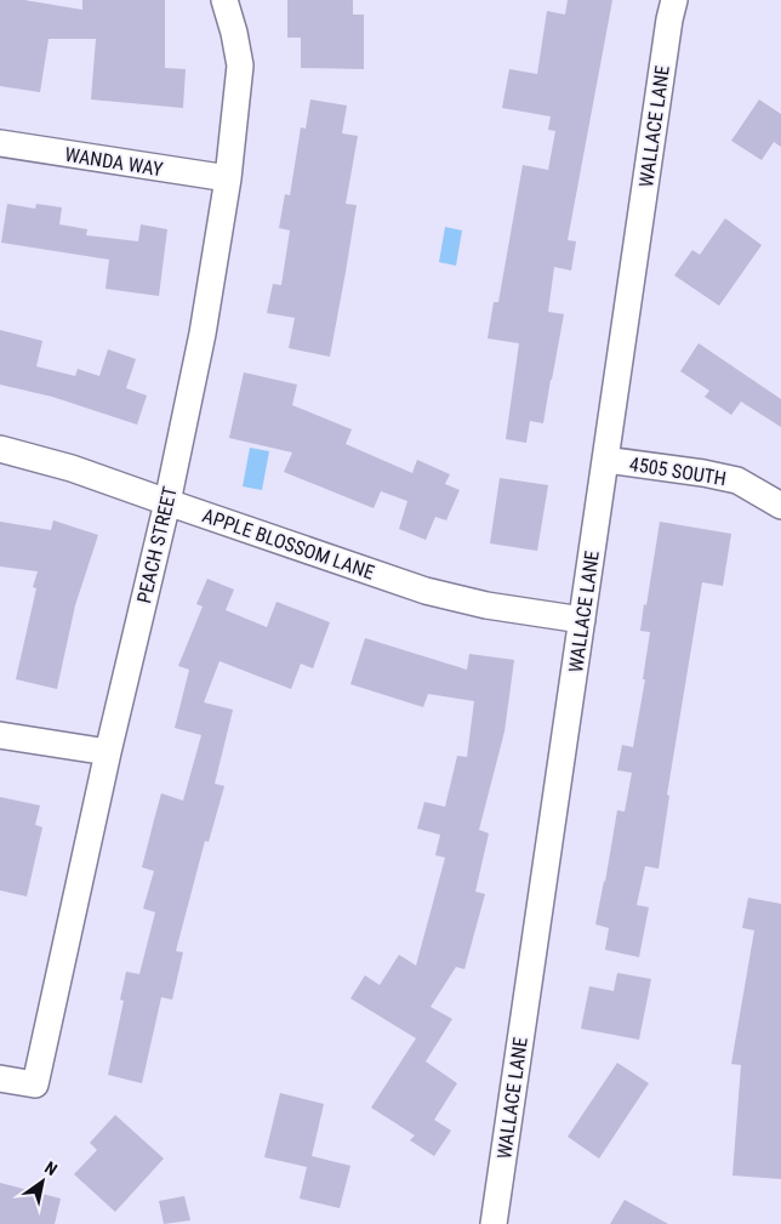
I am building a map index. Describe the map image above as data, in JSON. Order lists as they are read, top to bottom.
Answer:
{
  "streets": {
    "street": [
      "WALLACE LANE",
      "WANDA WAY",
      "4505 SOUTH",
      "APPLE BLOSSOM LANE",
      "PEACH STREET"
    ]
  },
  "crossings": [
    ["WALLACE LANE", "4505 SOUTH"],
    ["WALLACE LANE", "APPLE BLOSSOM LANE"],
    ["WANDA WAY", "PEACH STREET"],
    ["APPLE BLOSSOM LANE", "PEACH STREET"]
  ],
  "north": "top right"
}
